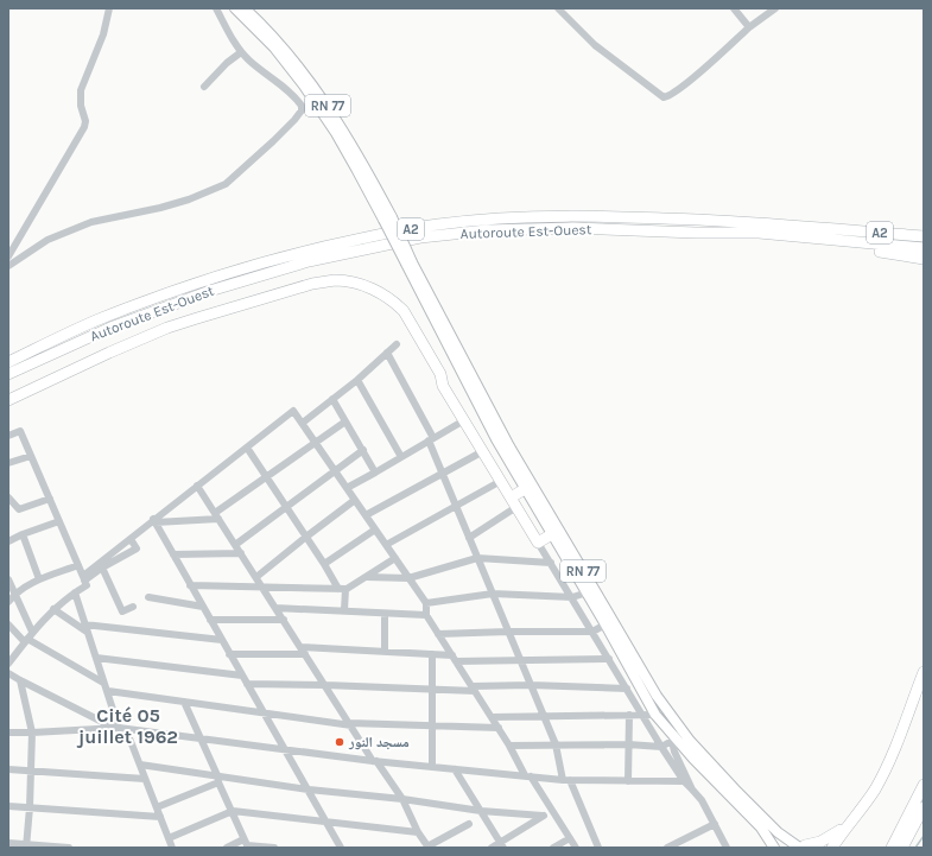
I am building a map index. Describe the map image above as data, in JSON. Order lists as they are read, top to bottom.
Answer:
{
  "streets": {
    "highway": ["A2", "Autoroute Est-Ouest"],
    "main road": ["RN 77"]
  },
  "districts": ["Cité 05 juillet 1962"],
  "places": ["مسجد النور"]
}
